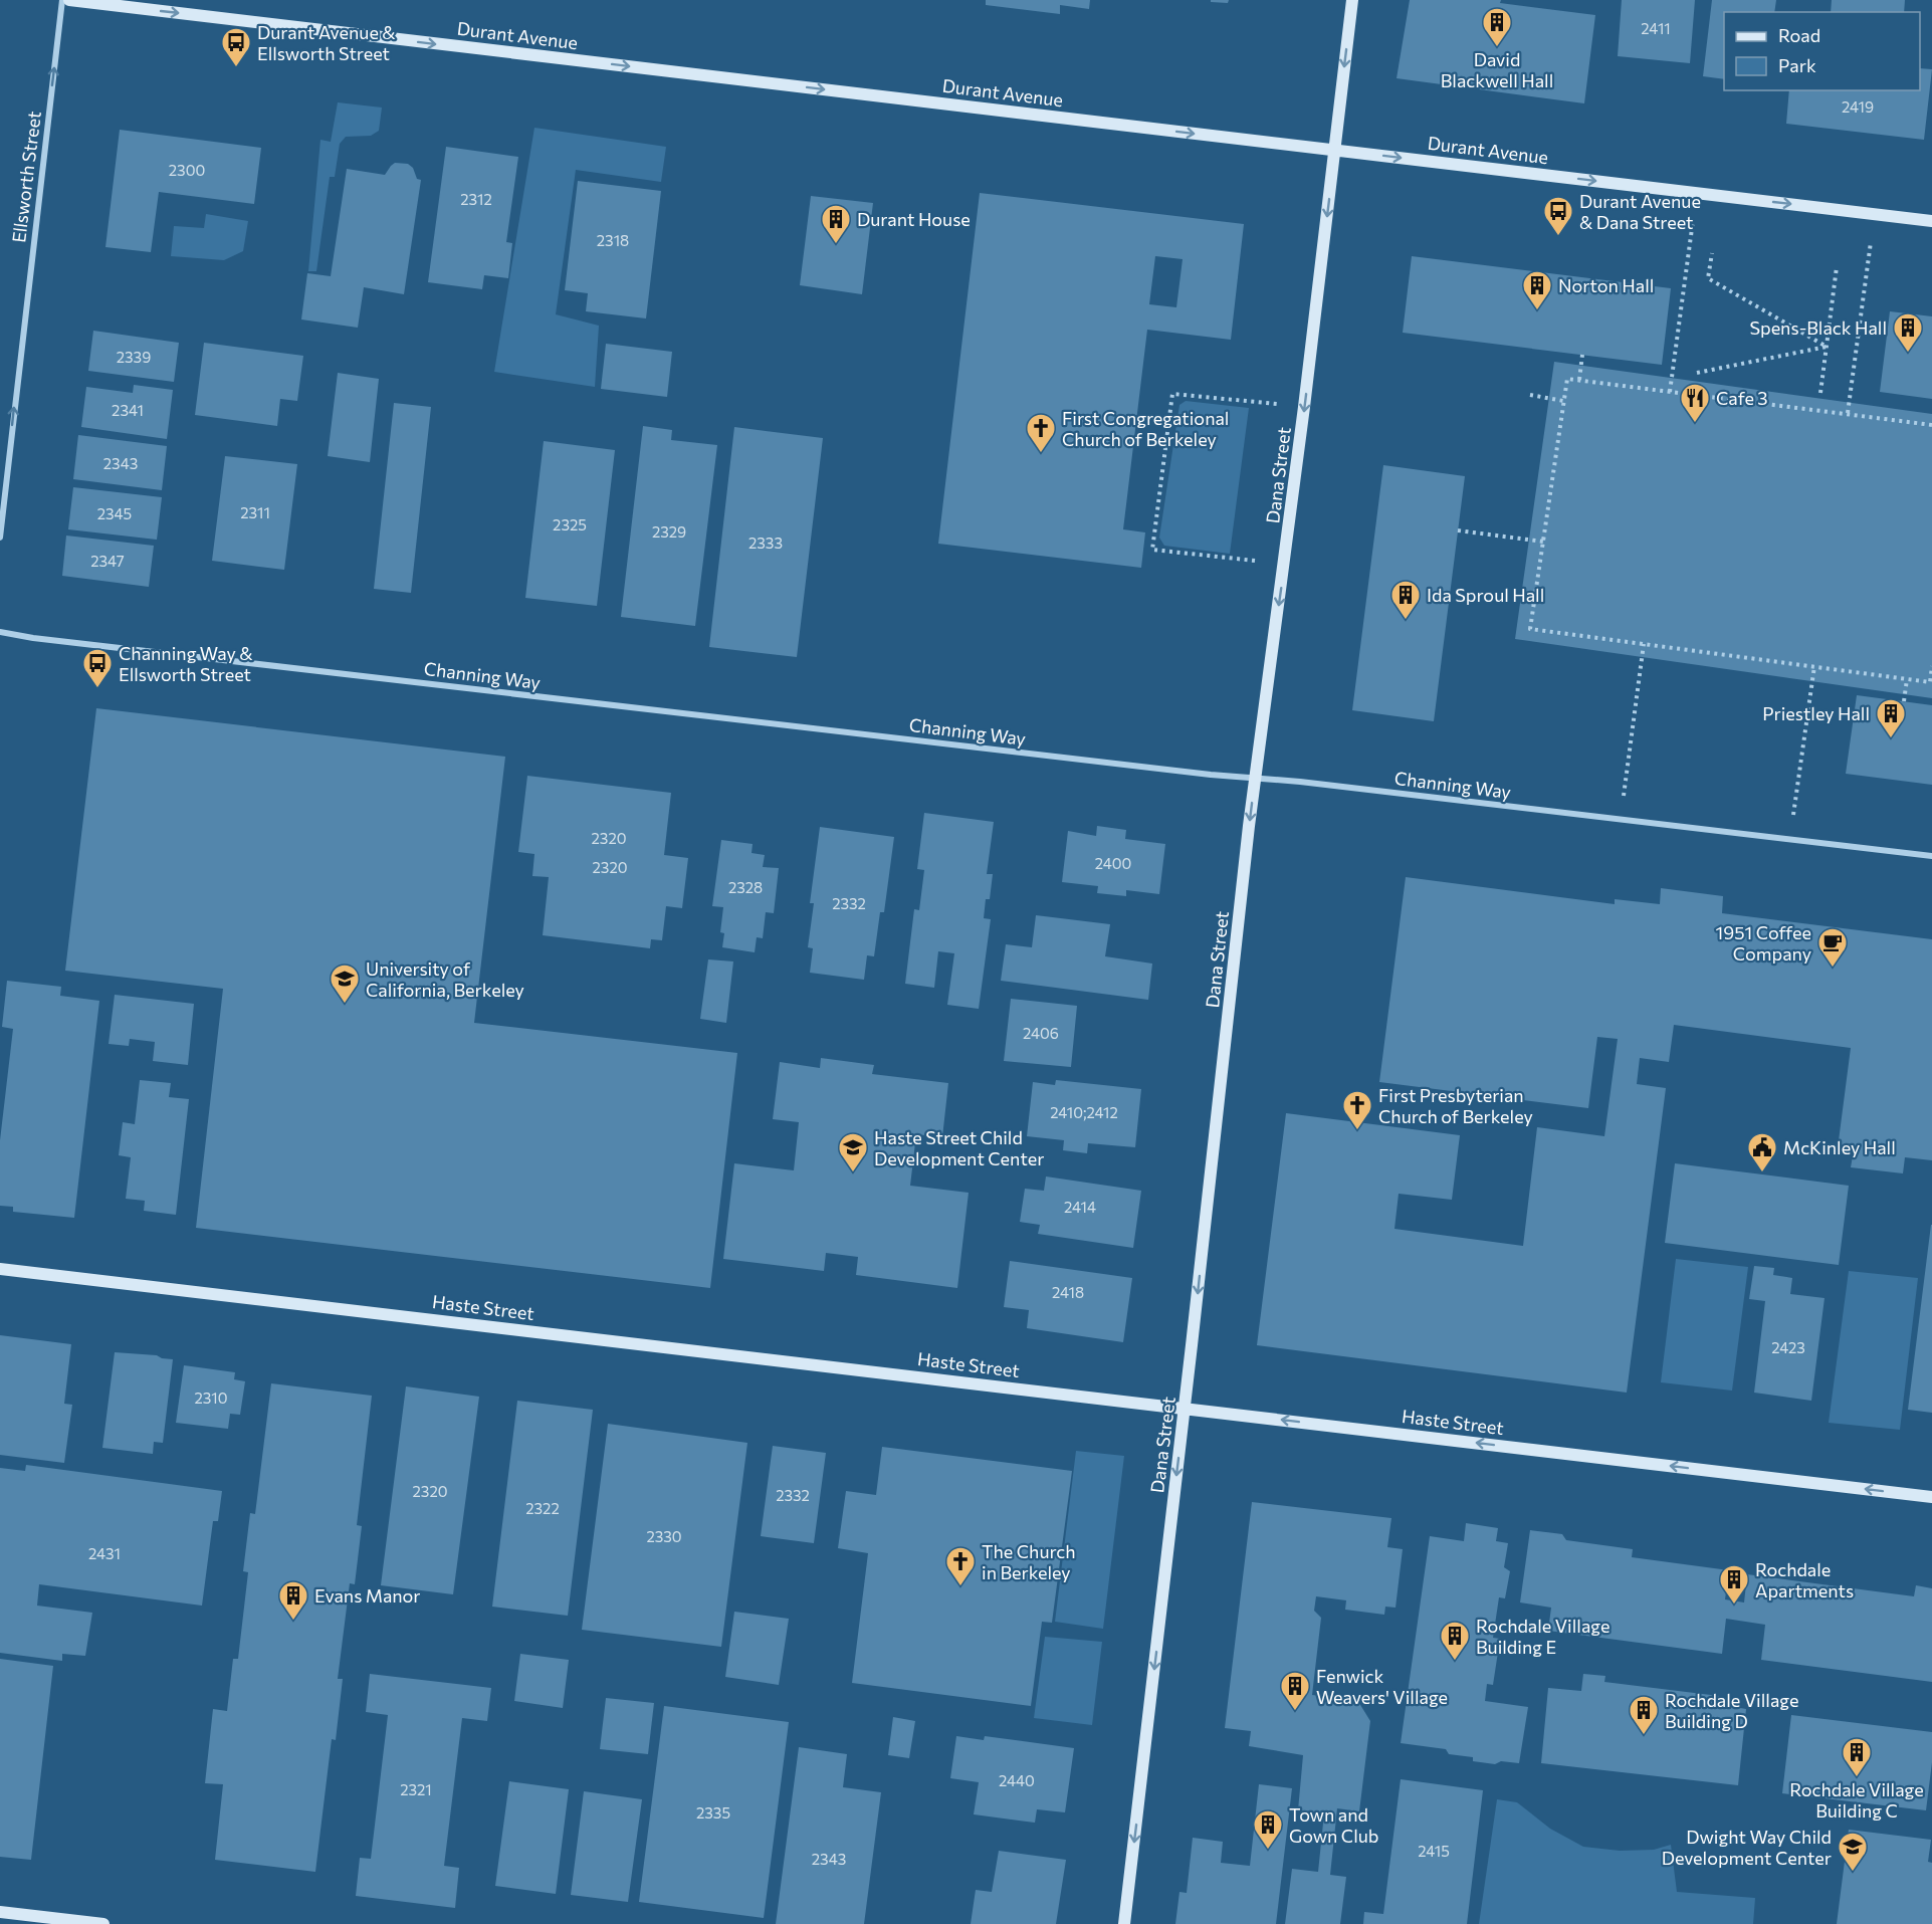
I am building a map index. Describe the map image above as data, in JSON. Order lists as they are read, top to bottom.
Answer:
{
  "streets": {
    "main road": ["Durant Avenue", "Dana Street", "Haste Street"],
    "street": ["Ellsworth Street", "Channing Way"]
  },
  "crossings": [
    ["Durant Avenue", "Dana Street"],
    ["Dana Street", "Channing Way"],
    ["Dana Street", "Haste Street"]
  ],
  "one_way": [
    "Durant Avenue",
    "Ellsworth Street",
    "Dana Street",
    "Haste Street"
  ],
  "places": {
    "building": [
      "David Blackwell Hall",
      "Durant House",
      "Norton Hall",
      "Spens-Black Hall",
      "Ida Sproul Hall",
      "Priestley Hall",
      "Rochdale Apartments",
      "Evans Manor",
      "Rochdale Village Building E",
      "Fenwick Weavers' Village",
      "Rochdale Village Building D",
      "Rochdale Village Building C",
      "Town and Gown Club"
    ],
    "bus stop": ["Durant Avenue & Ellsworth Street", "Durant Avenue & Dana Street", "Channing Way & Ellsworth Street"],
    "restaurant": ["Cafe 3"],
    "church": ["First Congregational Church of Berkeley", "First Presbyterian Church of Berkeley", "The Church in Berkeley"],
    "cafe": ["1951 Coffee Company"],
    "school or university": ["University of California, Berkeley", "Haste Street Child Development Center", "Dwight Way Child Development Center"],
    "public building": ["McKinley Hall"]
  },
  "house_numbers": [
    "2411",
    "2419",
    "2300",
    "2312",
    "2318",
    "2339",
    "2341",
    "2343",
    "2311",
    "2345",
    "2325",
    "2329",
    "2333",
    "2347",
    "2320",
    "2400",
    "2320",
    "2328",
    "2332",
    "2406",
    "2410;2412",
    "2414",
    "2418",
    "2423",
    "2310",
    "2320",
    "2332",
    "2322",
    "2330",
    "2431",
    "2440",
    "2321",
    "2335",
    "2415",
    "2343"
  ],
  "legend": ["Road", "Park"]
}
